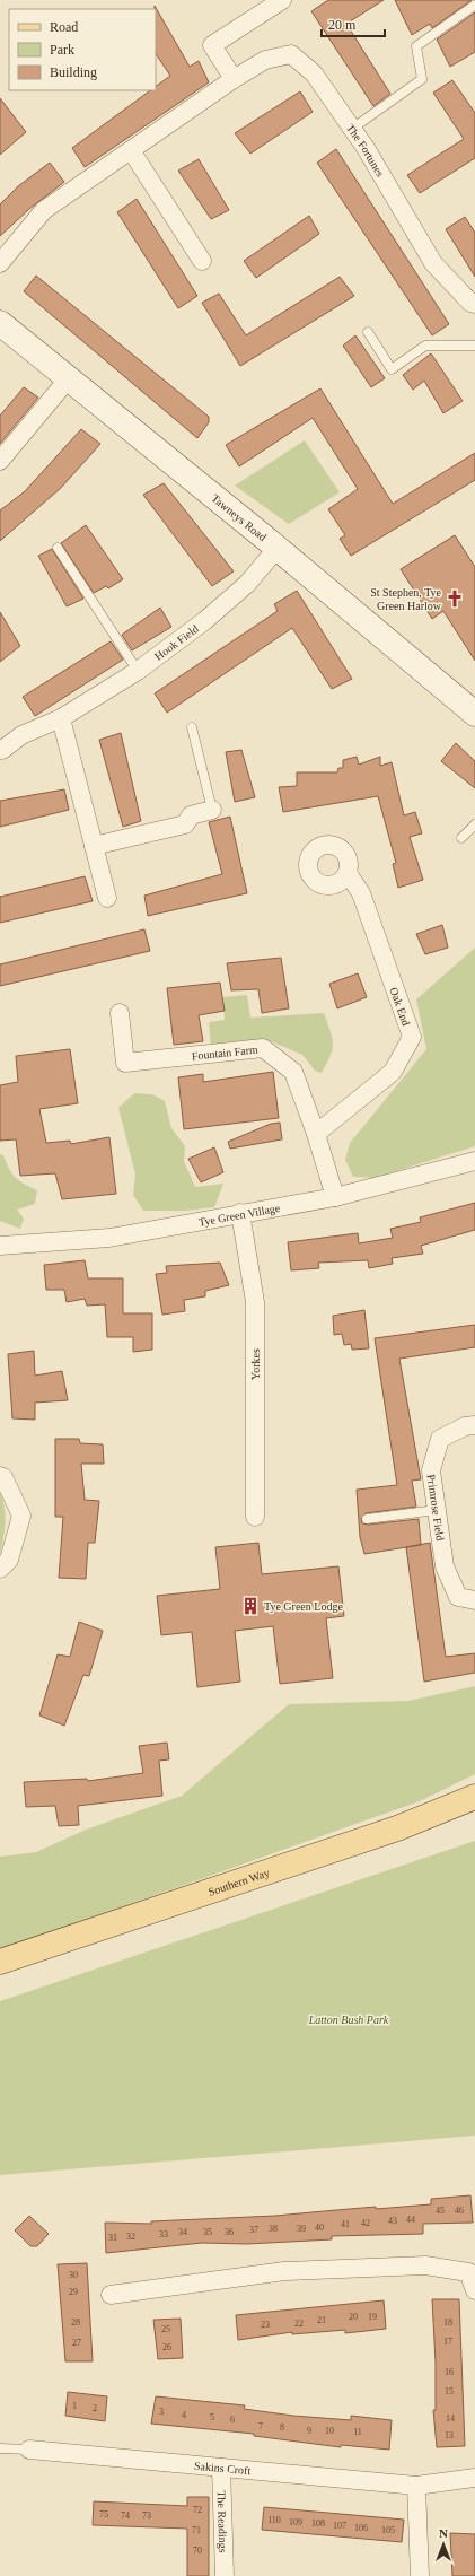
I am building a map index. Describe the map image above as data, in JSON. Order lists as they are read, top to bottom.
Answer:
{
  "streets": {
    "main road": ["Southern Way"],
    "street": [
      "The Fortunes",
      "Tawneys Road",
      "Hook Field",
      "Oak End",
      "Fountain Farm",
      "Tye Green Village",
      "Yorkes",
      "Primrose Field",
      "Sakins Croft",
      "The Readings"
    ]
  },
  "crossings": [
    ["Tawneys Road", "Hook Field"],
    ["Oak End", "Fountain Farm"],
    ["Fountain Farm", "Tye Green Village"],
    ["Tye Green Village", "Yorkes"],
    ["Sakins Croft", "The Readings"]
  ],
  "parks": ["Latton Bush Park"],
  "places": {
    "church": ["St Stephen, Tye Green Harlow"],
    "building": ["Tye Green Lodge"]
  },
  "house_numbers": [
    "45",
    "46",
    "44",
    "43",
    "42",
    "41",
    "40",
    "38",
    "39",
    "37",
    "34",
    "35",
    "36",
    "33",
    "32",
    "31",
    "30",
    "29",
    "20",
    "19",
    "21",
    "28",
    "18",
    "22",
    "23",
    "25",
    "17",
    "27",
    "26",
    "16",
    "15",
    "1",
    "2",
    "3",
    "4",
    "5",
    "14",
    "6",
    "7",
    "8",
    "9",
    "10",
    "11",
    "13",
    "72",
    "75",
    "74",
    "73",
    "110",
    "109",
    "108",
    "107",
    "106",
    "71",
    "105",
    "70"
  ],
  "legend": ["Road", "Park", "Building"],
  "scale_bar": "20 m",
  "north": "top"
}
